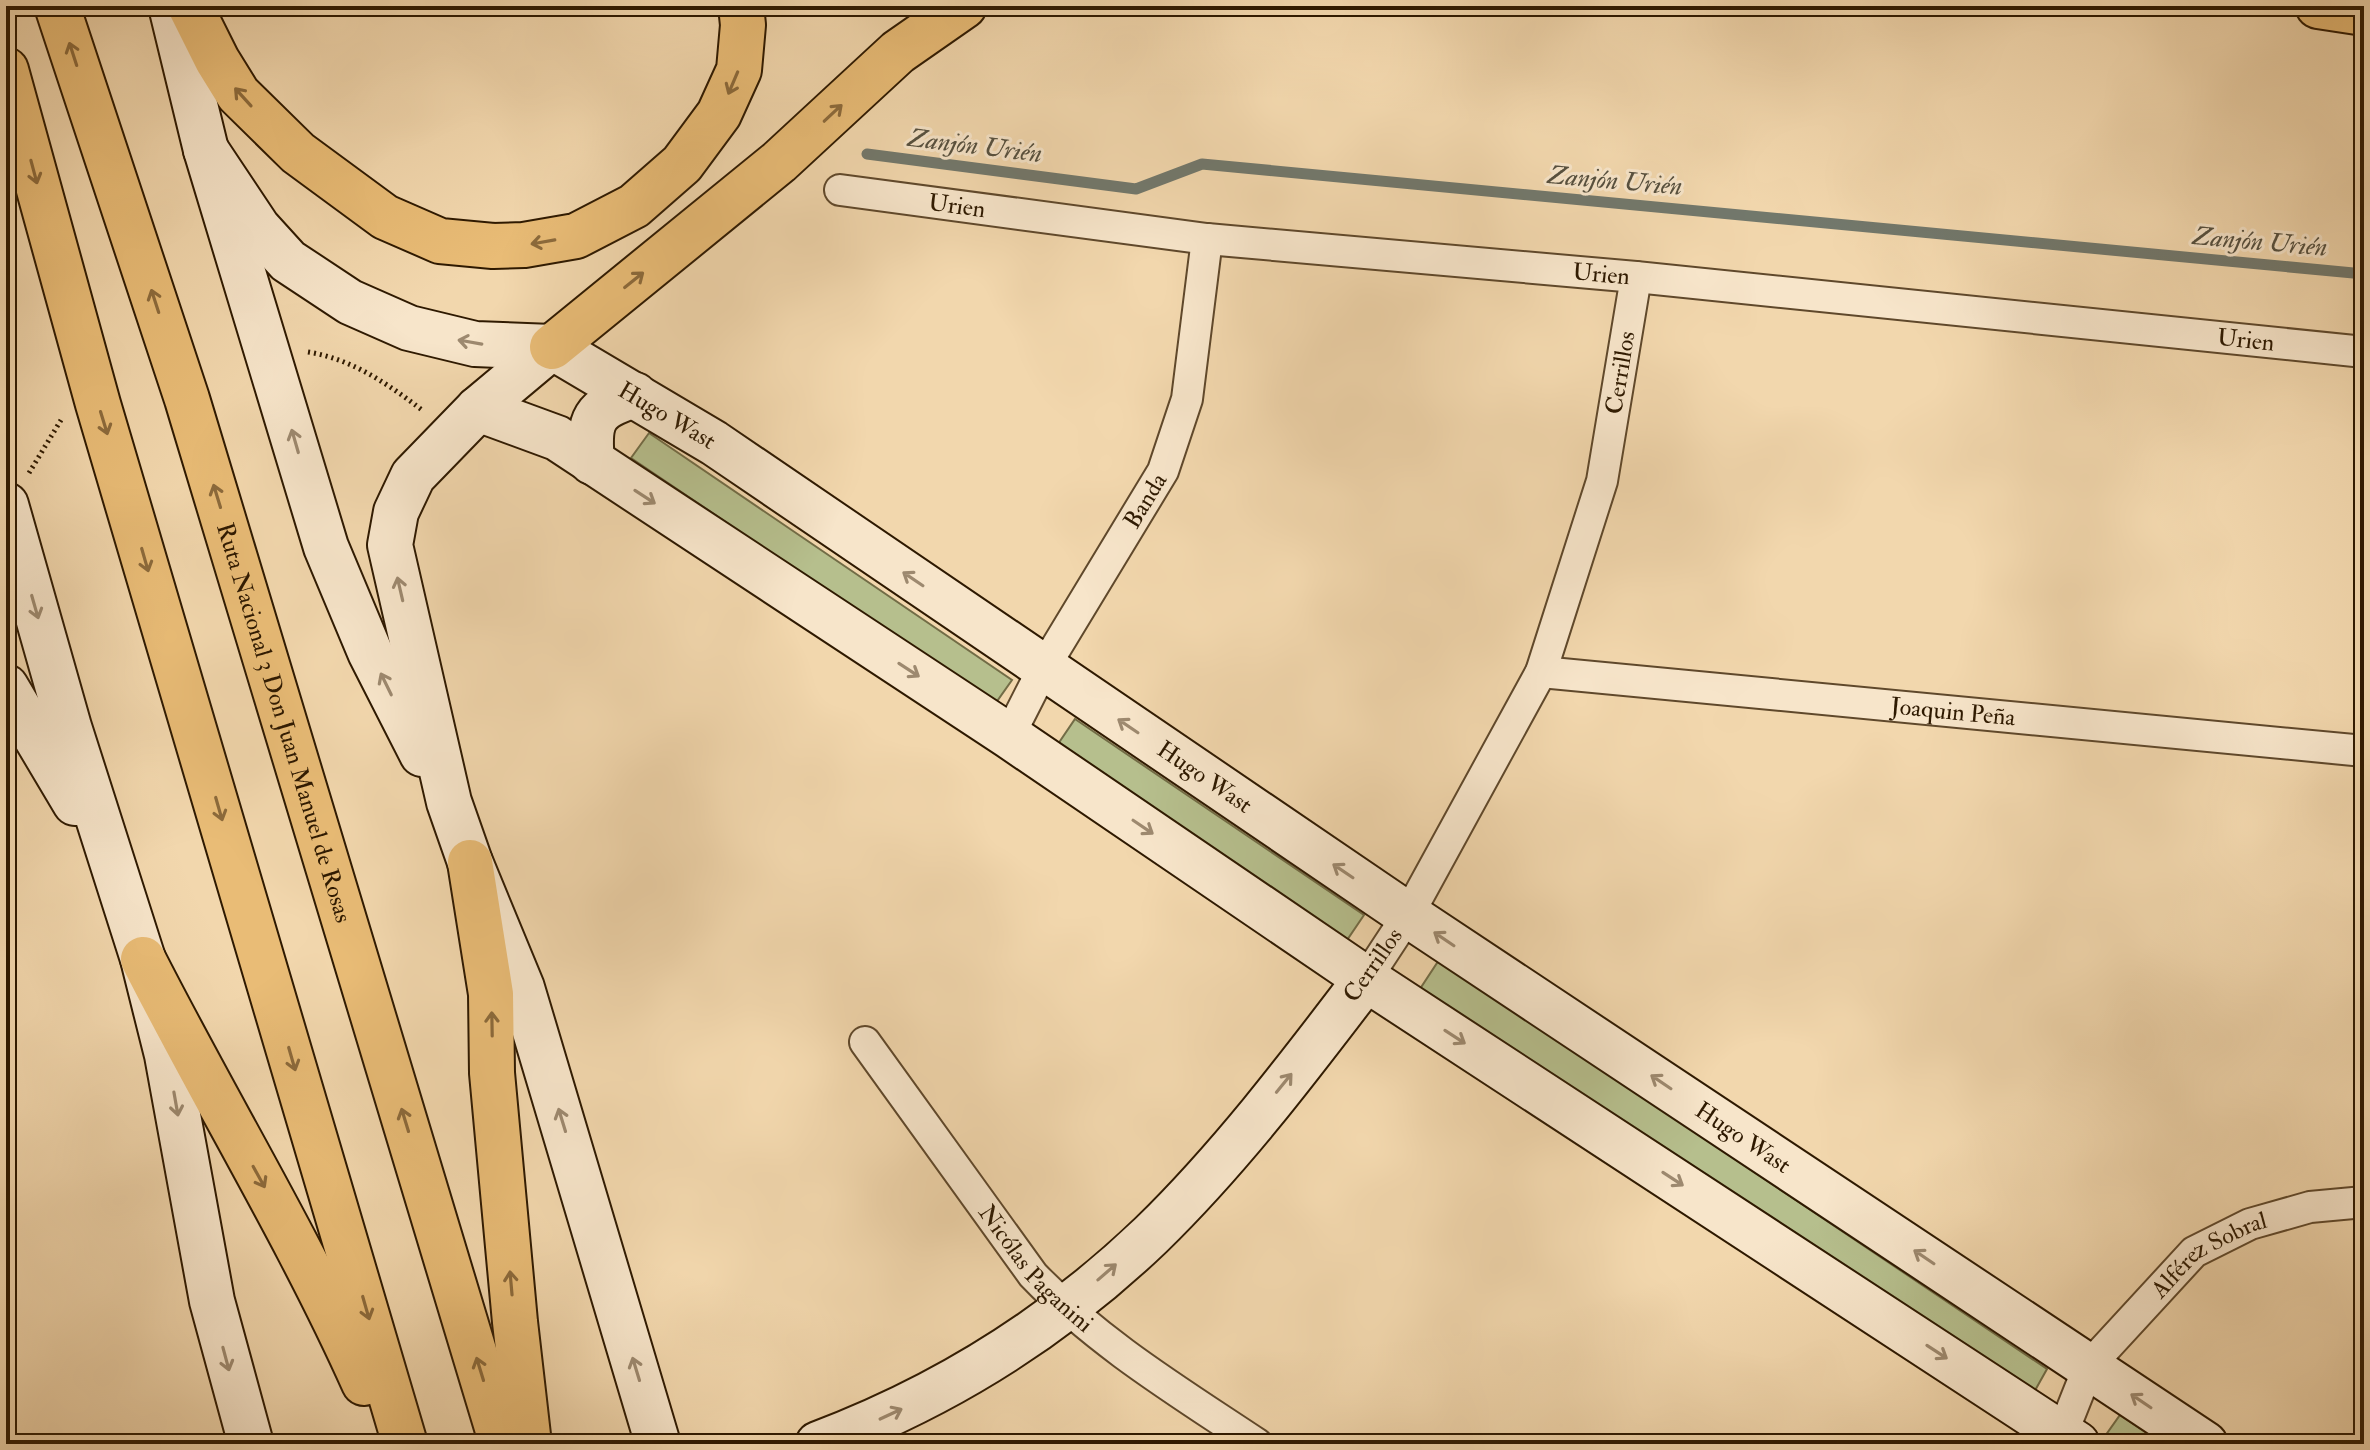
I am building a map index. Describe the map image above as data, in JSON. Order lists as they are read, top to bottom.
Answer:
{
  "streets": {
    "highway": ["Ruta Nacional 3 Don Juan Manuel de Rosas"],
    "street": [
      "Urien",
      "Cerrillos",
      "Hugo Wast",
      "Banda",
      "Joaquin Peña",
      "Alférez Sobral",
      "Nicólas Paganini"
    ]
  },
  "crossings": [
    ["Urien", "Cerrillos"],
    ["Urien", "Banda"],
    ["Cerrillos", "Hugo Wast"],
    ["Cerrillos", "Joaquin Peña"],
    ["Cerrillos", "Nicólas Paganini"],
    ["Hugo Wast", "Banda"],
    ["Hugo Wast", "Alférez Sobral"]
  ],
  "one_way": ["Cerrillos"],
  "water": ["Zanjón Urién"]
}
